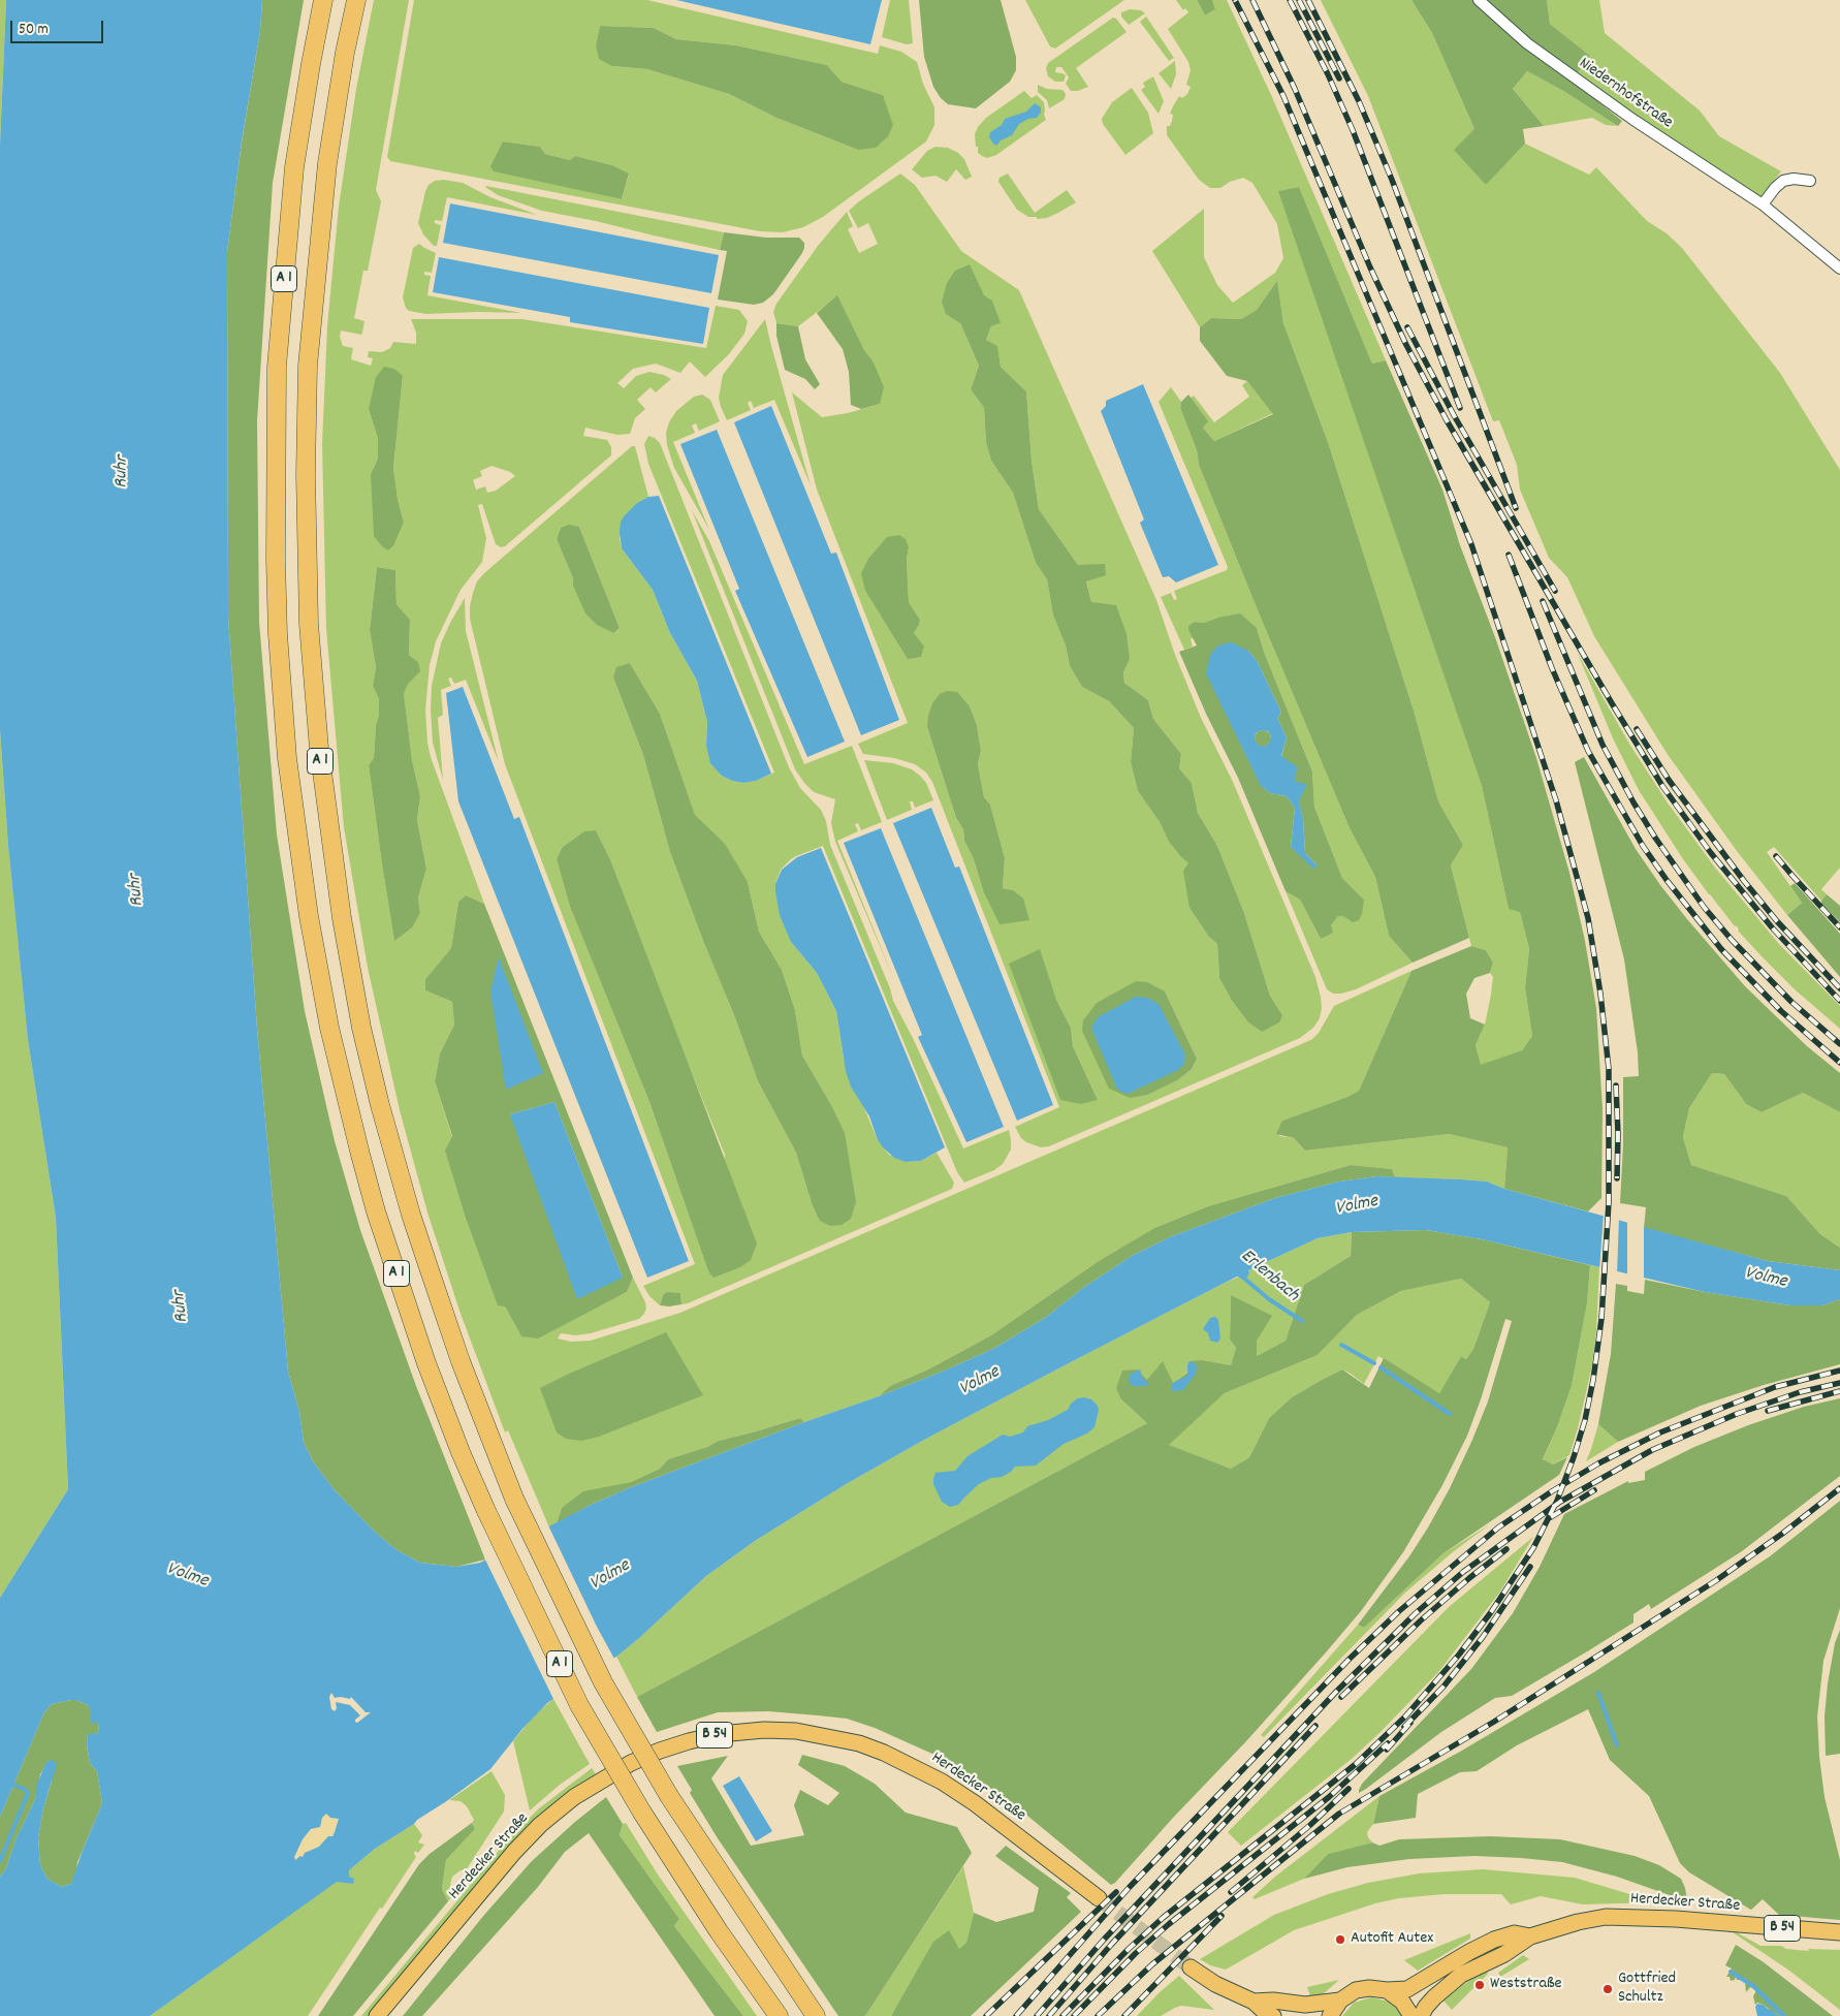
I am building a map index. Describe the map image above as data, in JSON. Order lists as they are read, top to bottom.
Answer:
{
  "streets": {
    "highway": ["A 1"],
    "main road": ["B 54", "Herdecker Straße"],
    "street": ["Niedernhofstraße"]
  },
  "water": ["Ruhr", "Volme", "Erlenbach"],
  "places": ["Autofit Autex", "Weststraße", "Gottfried Schultz"],
  "scale_bar": "50 m"
}
